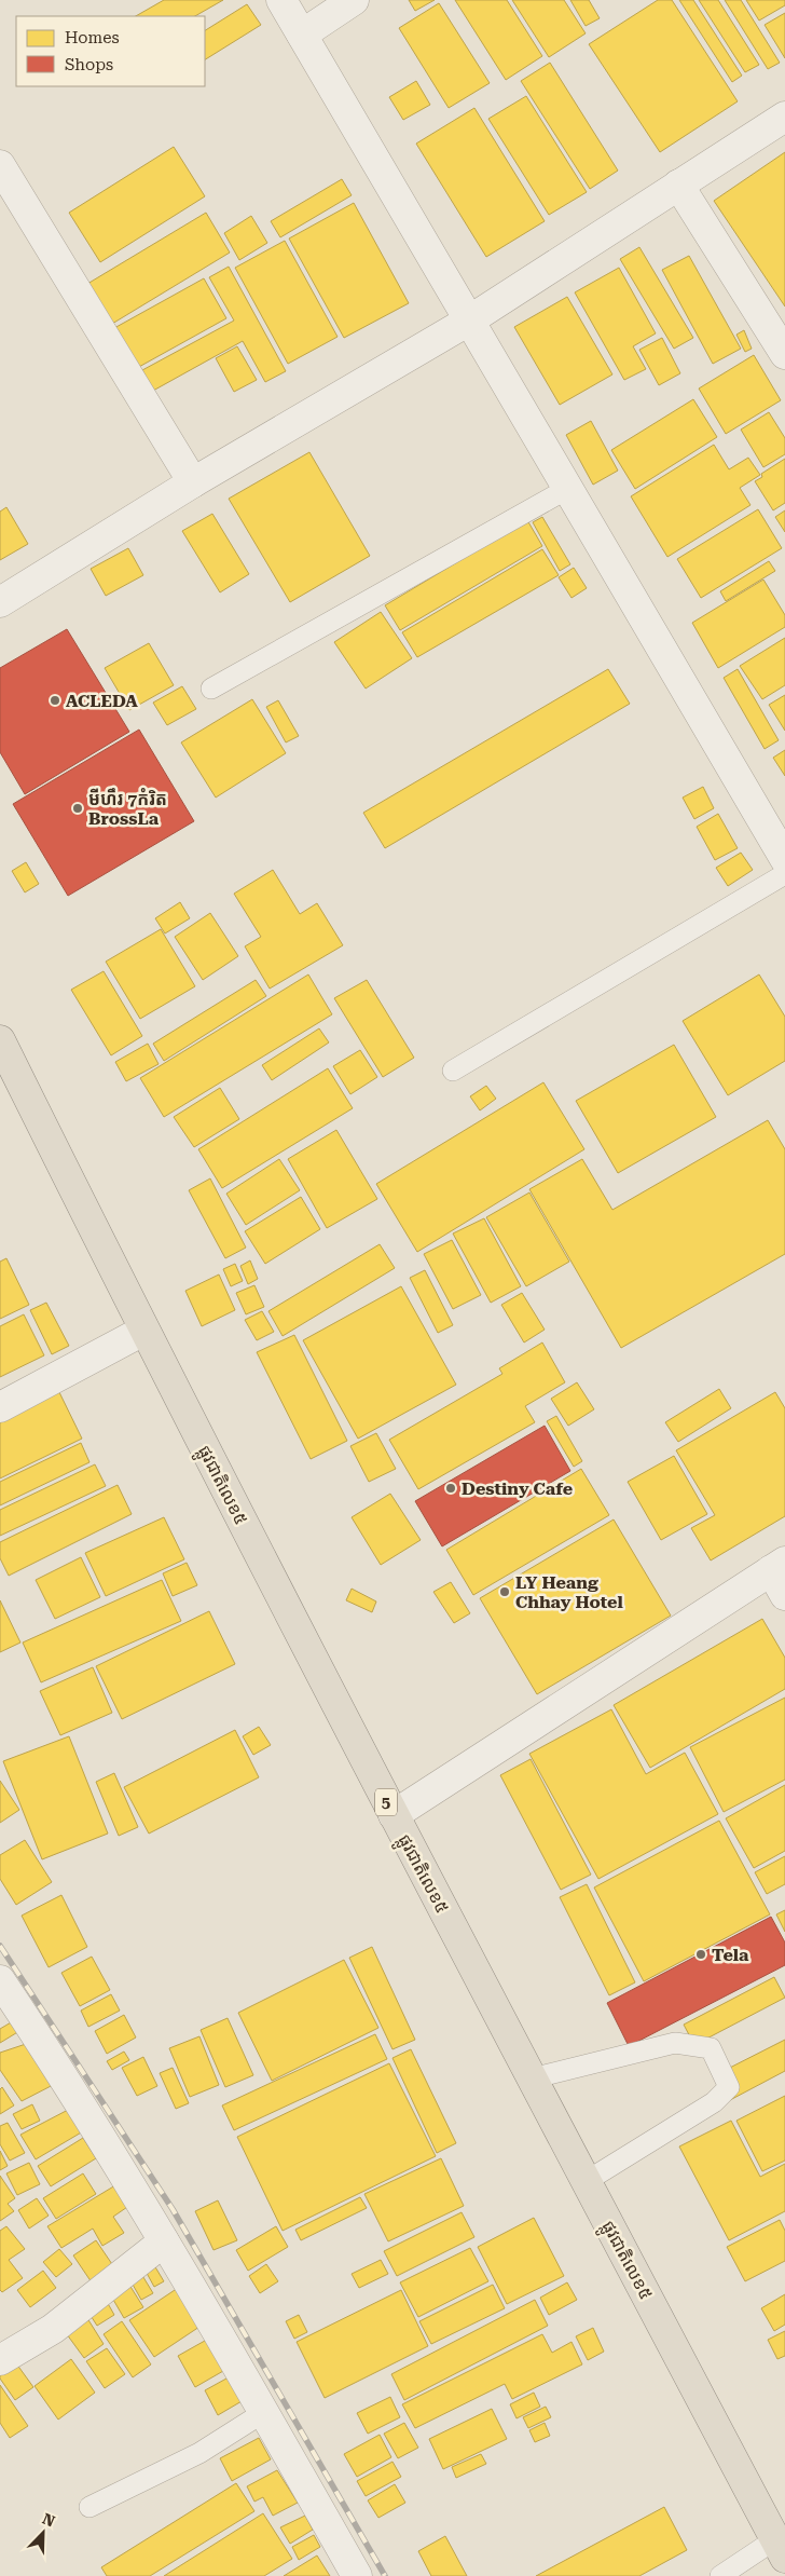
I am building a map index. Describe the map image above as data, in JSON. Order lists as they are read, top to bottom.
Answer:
{
  "streets": {
    "highway": ["ផ្លូវជាតិលេខ៥", "5"]
  },
  "places": [
    "ACLEDA",
    "មីហឹរ 7កំរិត BrossLa",
    "Destiny Cafe",
    "LY Heang Chhay Hotel",
    "Tela"
  ],
  "legend": ["Homes", "Shops"],
  "north": "top right"
}
